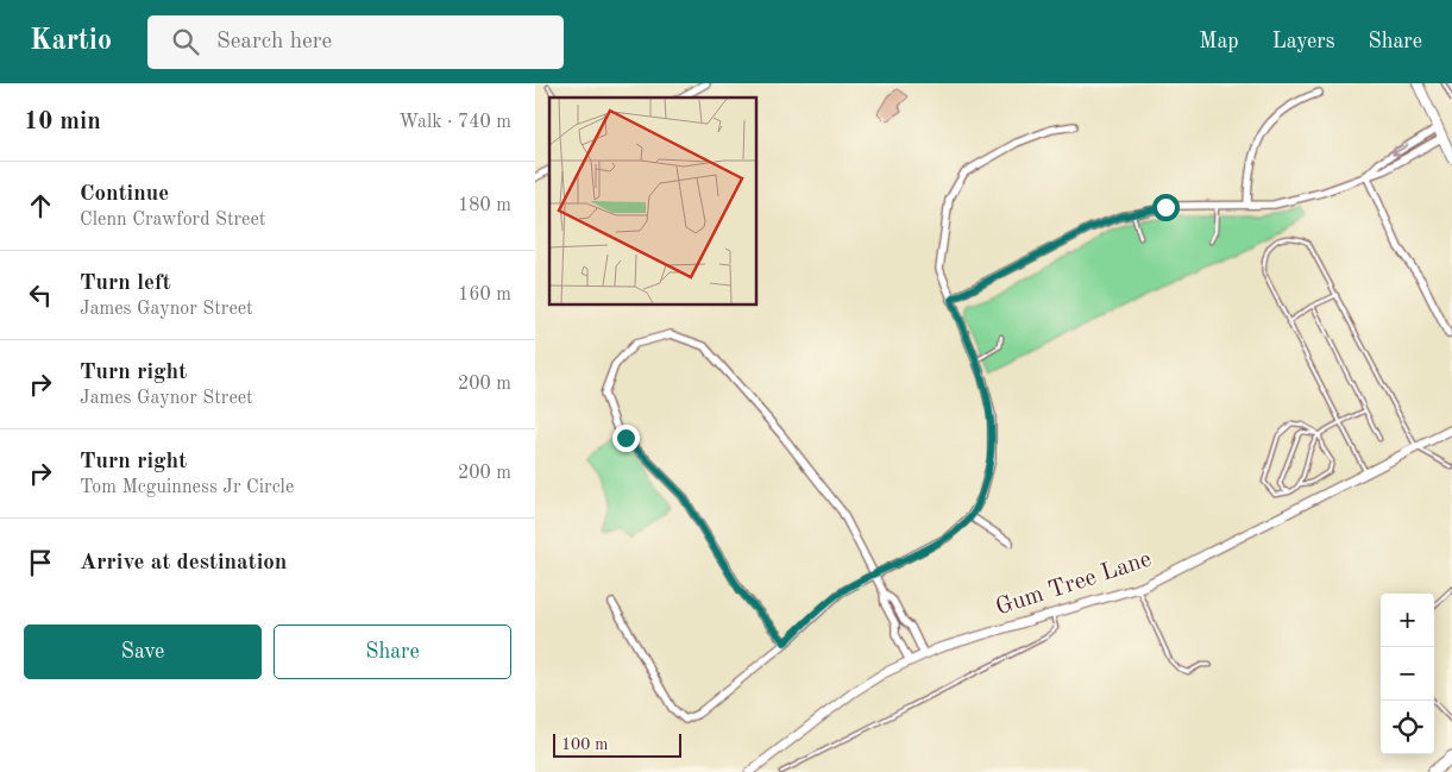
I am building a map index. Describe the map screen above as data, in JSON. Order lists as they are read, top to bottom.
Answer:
{
  "streets": {
    "street": ["Gum Tree Lane"]
  },
  "scale_bar": "100 m",
  "page": {
    "header": "Kartio",
    "search": "Search here",
    "nav": ["Map", "Layers", "Share"],
    "heading": ["10 min", "Walk · 740 m"],
    "list": [
      ["Continue", "Clenn Crawford Street", "180 m"],
      ["Turn left", "James Gaynor Street", "160 m"],
      ["Turn right", "James Gaynor Street", "200 m"],
      ["Turn right", "Tom Mcguinness Jr Circle", "200 m"],
      "Arrive at destination"
    ],
    "map_buttons": ["+", "−"],
    "buttons": ["Save", "Share"],
    "scale": "100 m"
  }
}
